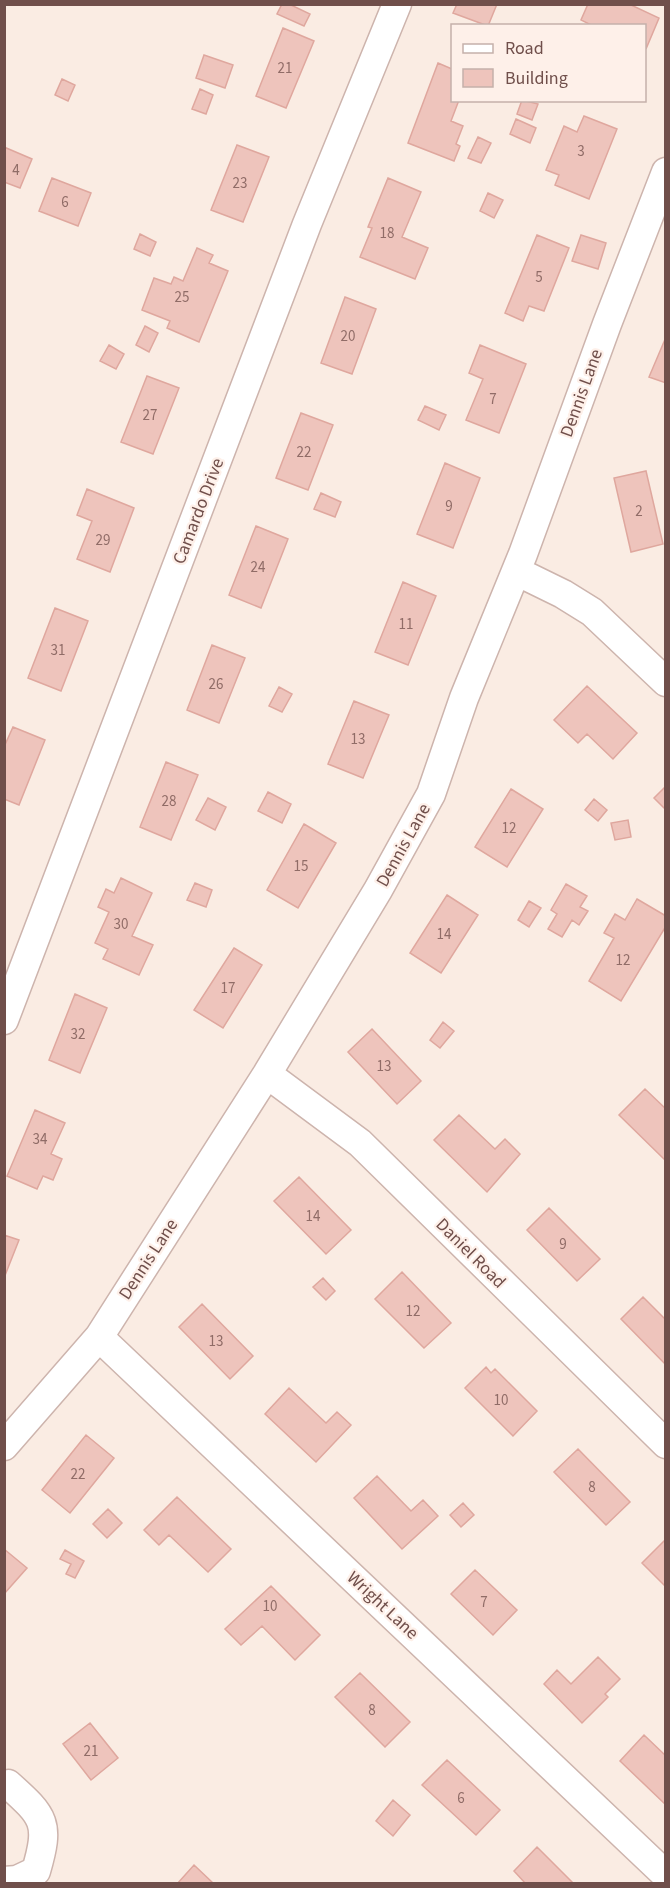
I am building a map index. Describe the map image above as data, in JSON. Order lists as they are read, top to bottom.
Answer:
{
  "streets": {
    "street": [
      "Dennis Lane",
      "Camardo Drive",
      "Daniel Road",
      "Wright Lane"
    ]
  },
  "crossings": [
    ["Dennis Lane", "Daniel Road"],
    ["Dennis Lane", "Wright Lane"]
  ],
  "house_numbers": [
    "21",
    "3",
    "4",
    "23",
    "6",
    "18",
    "5",
    "25",
    "20",
    "7",
    "27",
    "22",
    "9",
    "2",
    "29",
    "24",
    "11",
    "31",
    "26",
    "13",
    "28",
    "12",
    "15",
    "30",
    "14",
    "12",
    "17",
    "32",
    "13",
    "34",
    "14",
    "9",
    "12",
    "13",
    "10",
    "22",
    "8",
    "7",
    "10",
    "8",
    "21",
    "6"
  ],
  "legend": ["Road", "Building"]
}
